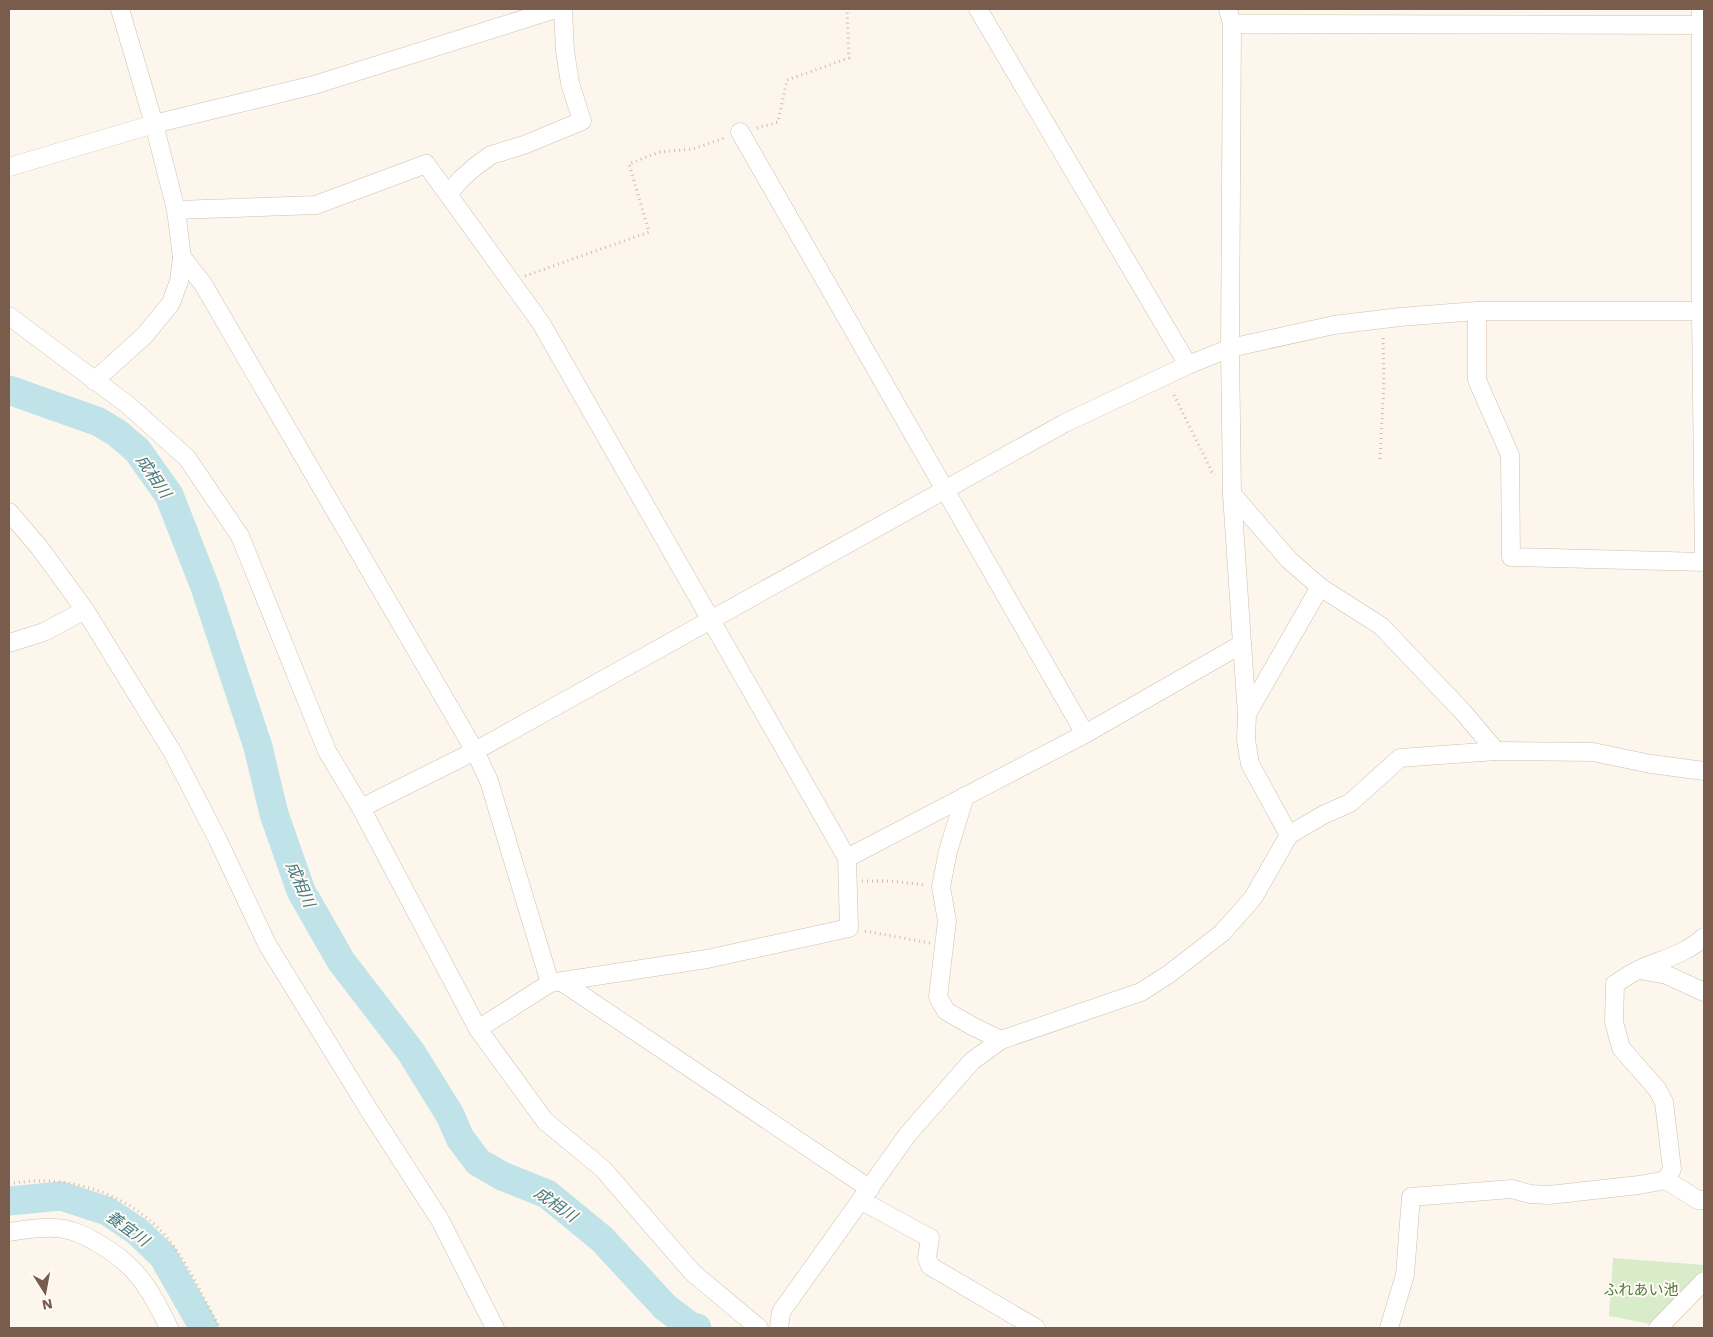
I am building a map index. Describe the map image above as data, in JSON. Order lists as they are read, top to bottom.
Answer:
{
  "water": ["成相川", "養宜川"],
  "parks": ["ふれあい池"],
  "north": "bottom"
}
